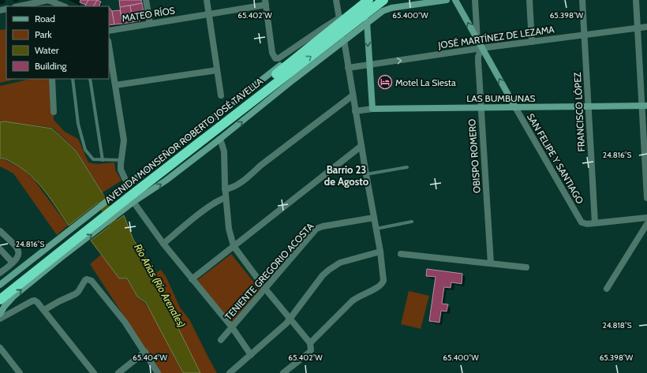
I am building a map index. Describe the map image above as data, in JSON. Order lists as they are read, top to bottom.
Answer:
{
  "streets": {
    "highway": ["AVENIDA MONSEÑOR ROBERTO JOSÉ TAVELLA"],
    "street": [
      "MATEO RÍOS",
      "JOSÉ MARTÍNEZ DE LEZAMA",
      "LAS BUMBUNAS",
      "FRANCISCO LÓPEZ",
      "OBISPO ROMERO",
      "SAN FELIPE Y SANTIAGO",
      "TENIENTE GREGORIO ACOSTA"
    ]
  },
  "crossings": [
    ["JOSÉ MARTÍNEZ DE LEZAMA", "FRANCISCO LÓPEZ"],
    ["JOSÉ MARTÍNEZ DE LEZAMA", "OBISPO ROMERO"],
    ["JOSÉ MARTÍNEZ DE LEZAMA", "SAN FELIPE Y SANTIAGO"],
    ["LAS BUMBUNAS", "FRANCISCO LÓPEZ"],
    ["LAS BUMBUNAS", "OBISPO ROMERO"],
    ["LAS BUMBUNAS", "SAN FELIPE Y SANTIAGO"],
    ["FRANCISCO LÓPEZ", "SAN FELIPE Y SANTIAGO"],
    ["OBISPO ROMERO", "SAN FELIPE Y SANTIAGO"]
  ],
  "one_way": ["SAN FELIPE Y SANTIAGO"],
  "districts": ["Barrio 23 de Agosto"],
  "water": ["Río Arias (Río Arenales)"],
  "places": {
    "hotel": ["Motel La Siesta"]
  },
  "legend": [
    "Road",
    "Park",
    "Water",
    "Building"
  ],
  "coordinates": [
    "65.402°W",
    "65.400°W",
    "65.398°W",
    "24.816°S",
    "24.818°S",
    "65.404°W"
  ]
}
